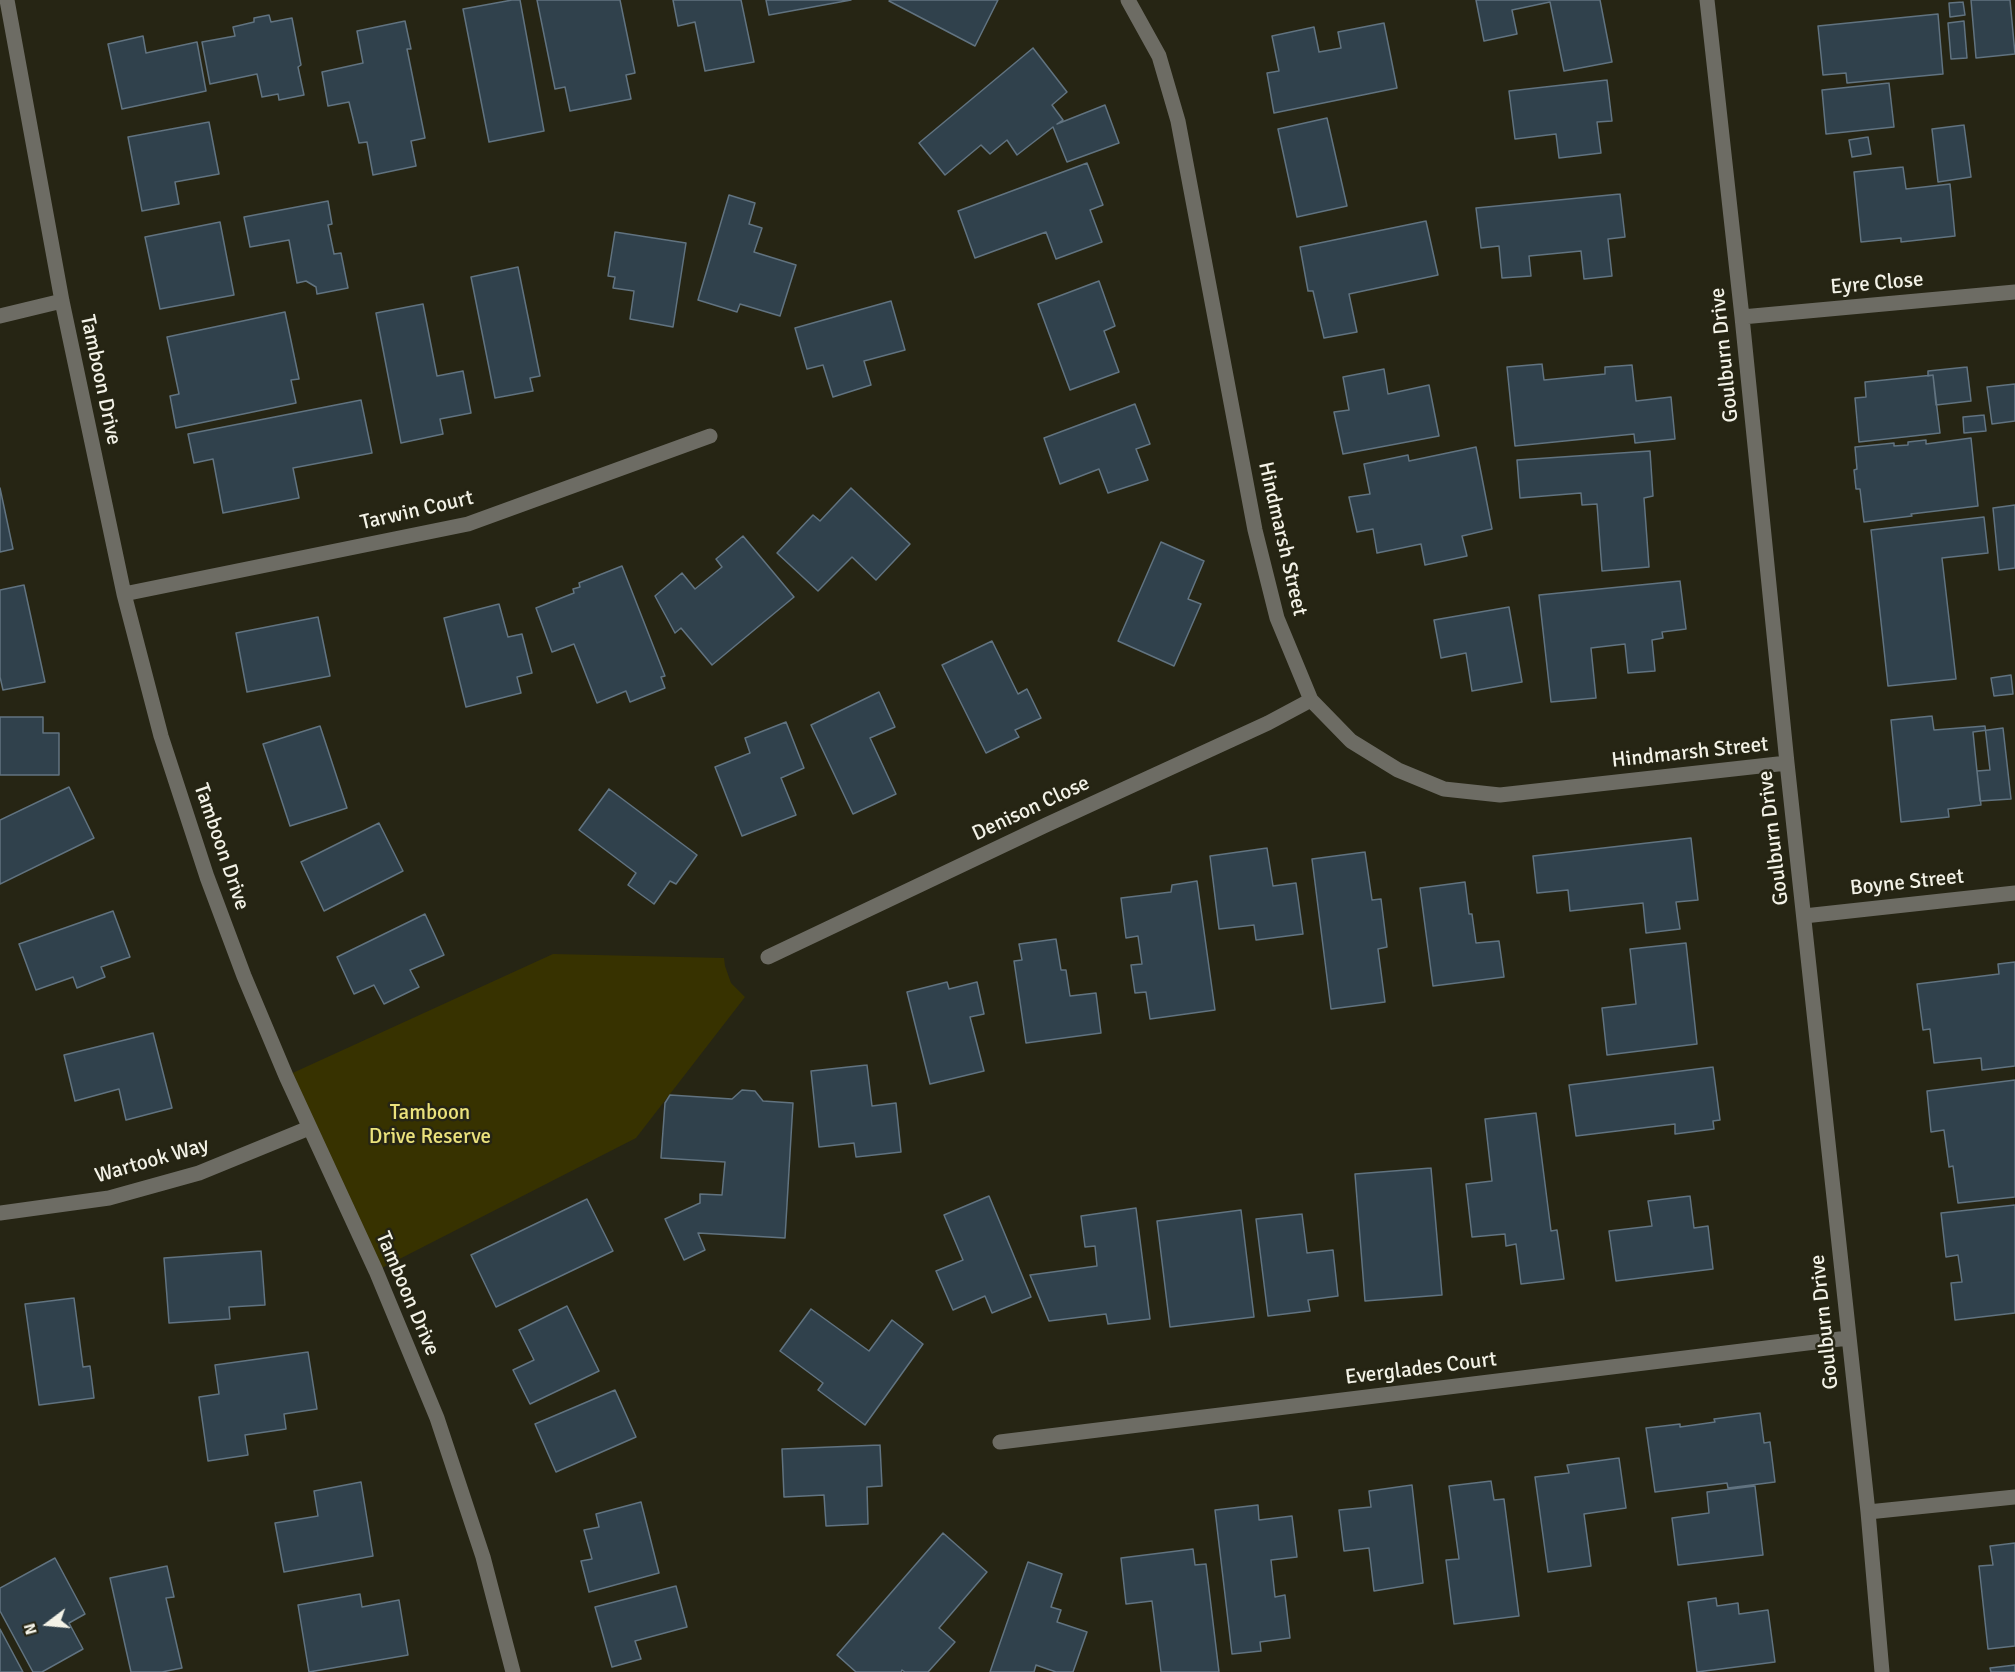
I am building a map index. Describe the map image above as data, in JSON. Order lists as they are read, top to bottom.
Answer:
{
  "streets": {
    "street": [
      "Eyre Close",
      "Goulburn Drive",
      "Tamboon Drive",
      "Tarwin Court",
      "Hindmarsh Street",
      "Denison Close",
      "Boyne Street",
      "Wartook Way",
      "Everglades Court"
    ]
  },
  "crossings": [
    ["Eyre Close", "Goulburn Drive"],
    ["Goulburn Drive", "Hindmarsh Street"],
    ["Goulburn Drive", "Boyne Street"],
    ["Goulburn Drive", "Everglades Court"],
    ["Tamboon Drive", "Tarwin Court"],
    ["Tamboon Drive", "Wartook Way"],
    ["Hindmarsh Street", "Denison Close"]
  ],
  "parks": ["Tamboon Drive Reserve"],
  "north": "left"
}
